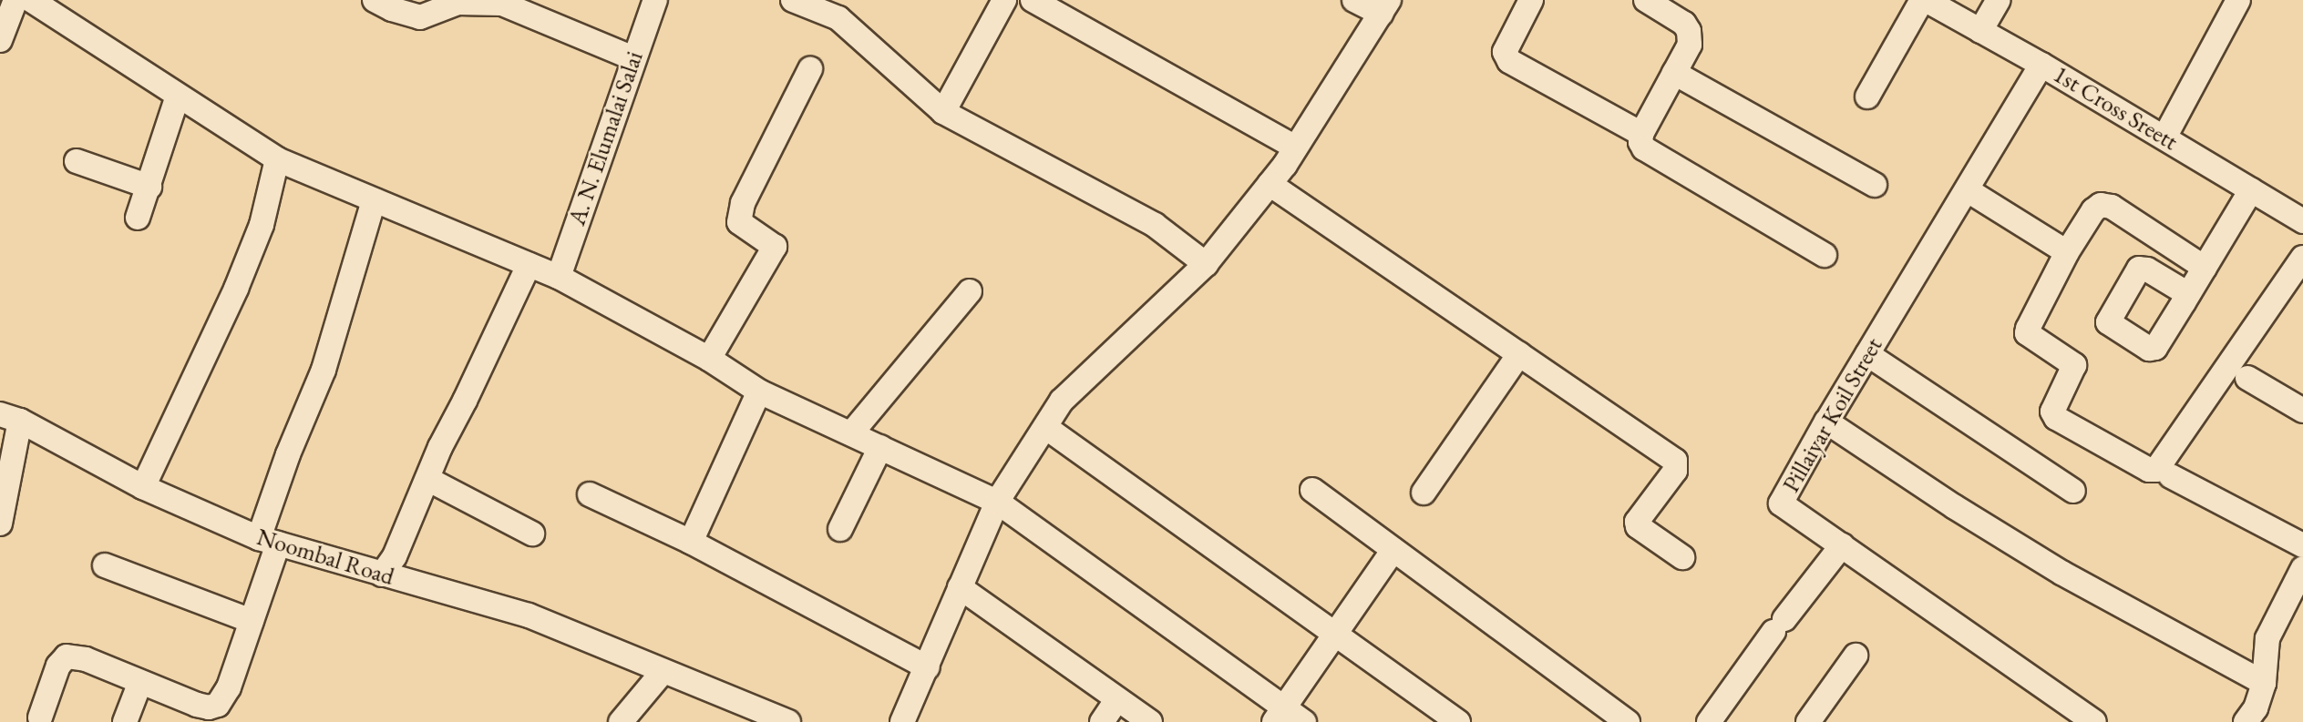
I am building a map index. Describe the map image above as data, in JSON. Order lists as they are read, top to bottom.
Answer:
{
  "streets": {
    "street": [
      "1st Cross Sreett",
      "A. N. Elumalai Salai",
      "Pillaiyar Koil Street",
      "Noombal Road"
    ]
  },
  "crossings": [
    ["1st Cross Sreett", "Pillaiyar Koil Street"]
  ]
}
